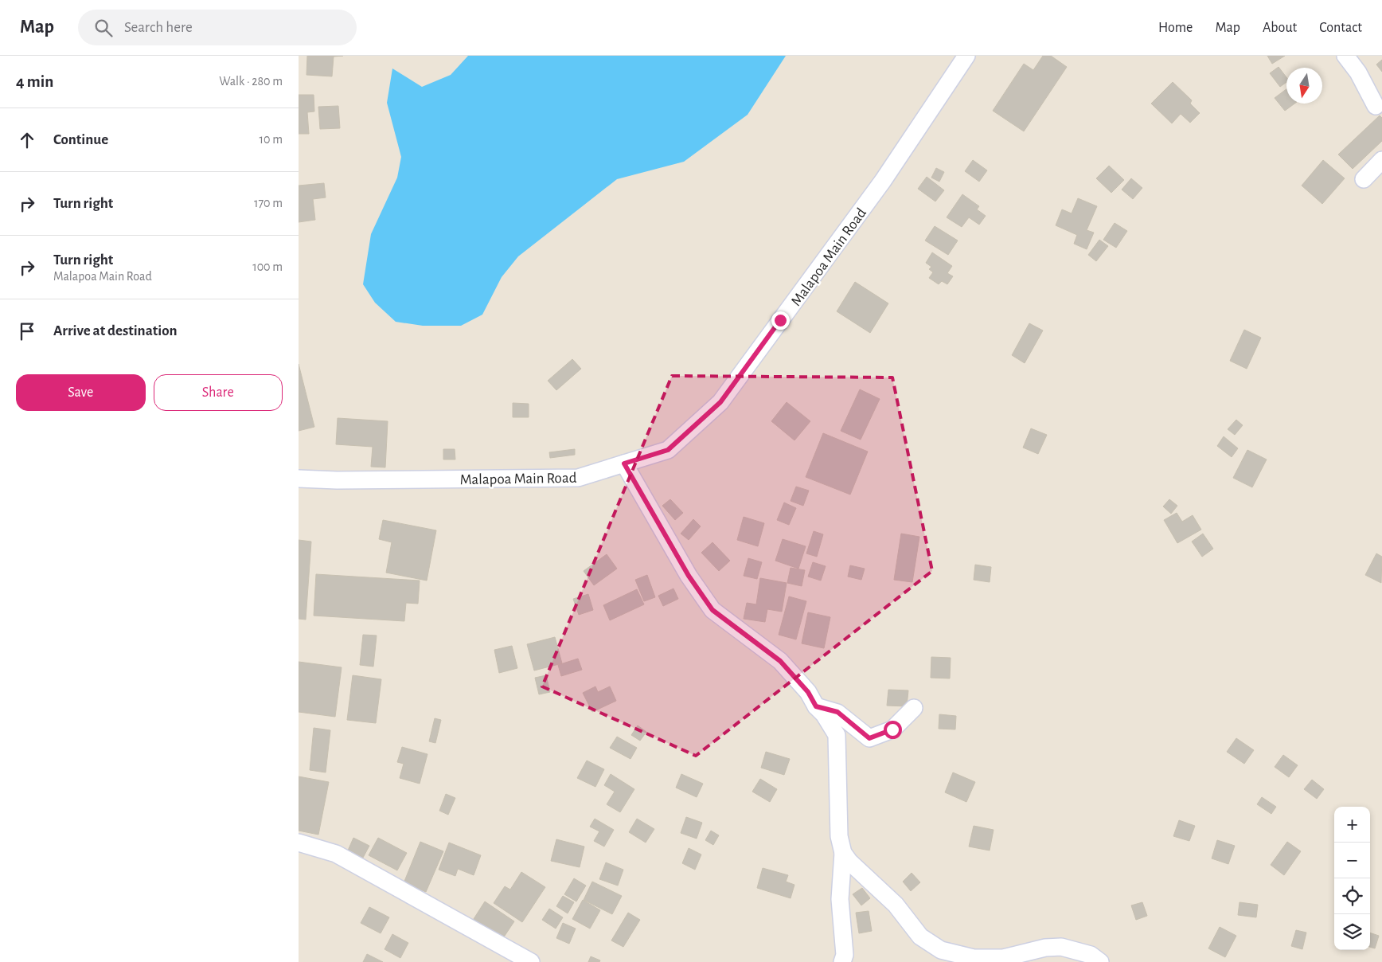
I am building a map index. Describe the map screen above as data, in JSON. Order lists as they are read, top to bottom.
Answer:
{
  "streets": {
    "street": ["Malapoa Main Road"]
  },
  "north": "bottom",
  "page": {
    "header": "Map",
    "search": "Search here",
    "nav": [
      "Home",
      "Map",
      "About",
      "Contact"
    ],
    "heading": ["4 min", "Walk · 280 m"],
    "list": [
      ["Continue", "10 m"],
      ["Turn right", "170 m"],
      ["Turn right", "Malapoa Main Road", "100 m"],
      "Arrive at destination"
    ],
    "buttons": ["Save", "Share"],
    "map_buttons": ["+", "−"]
  }
}
